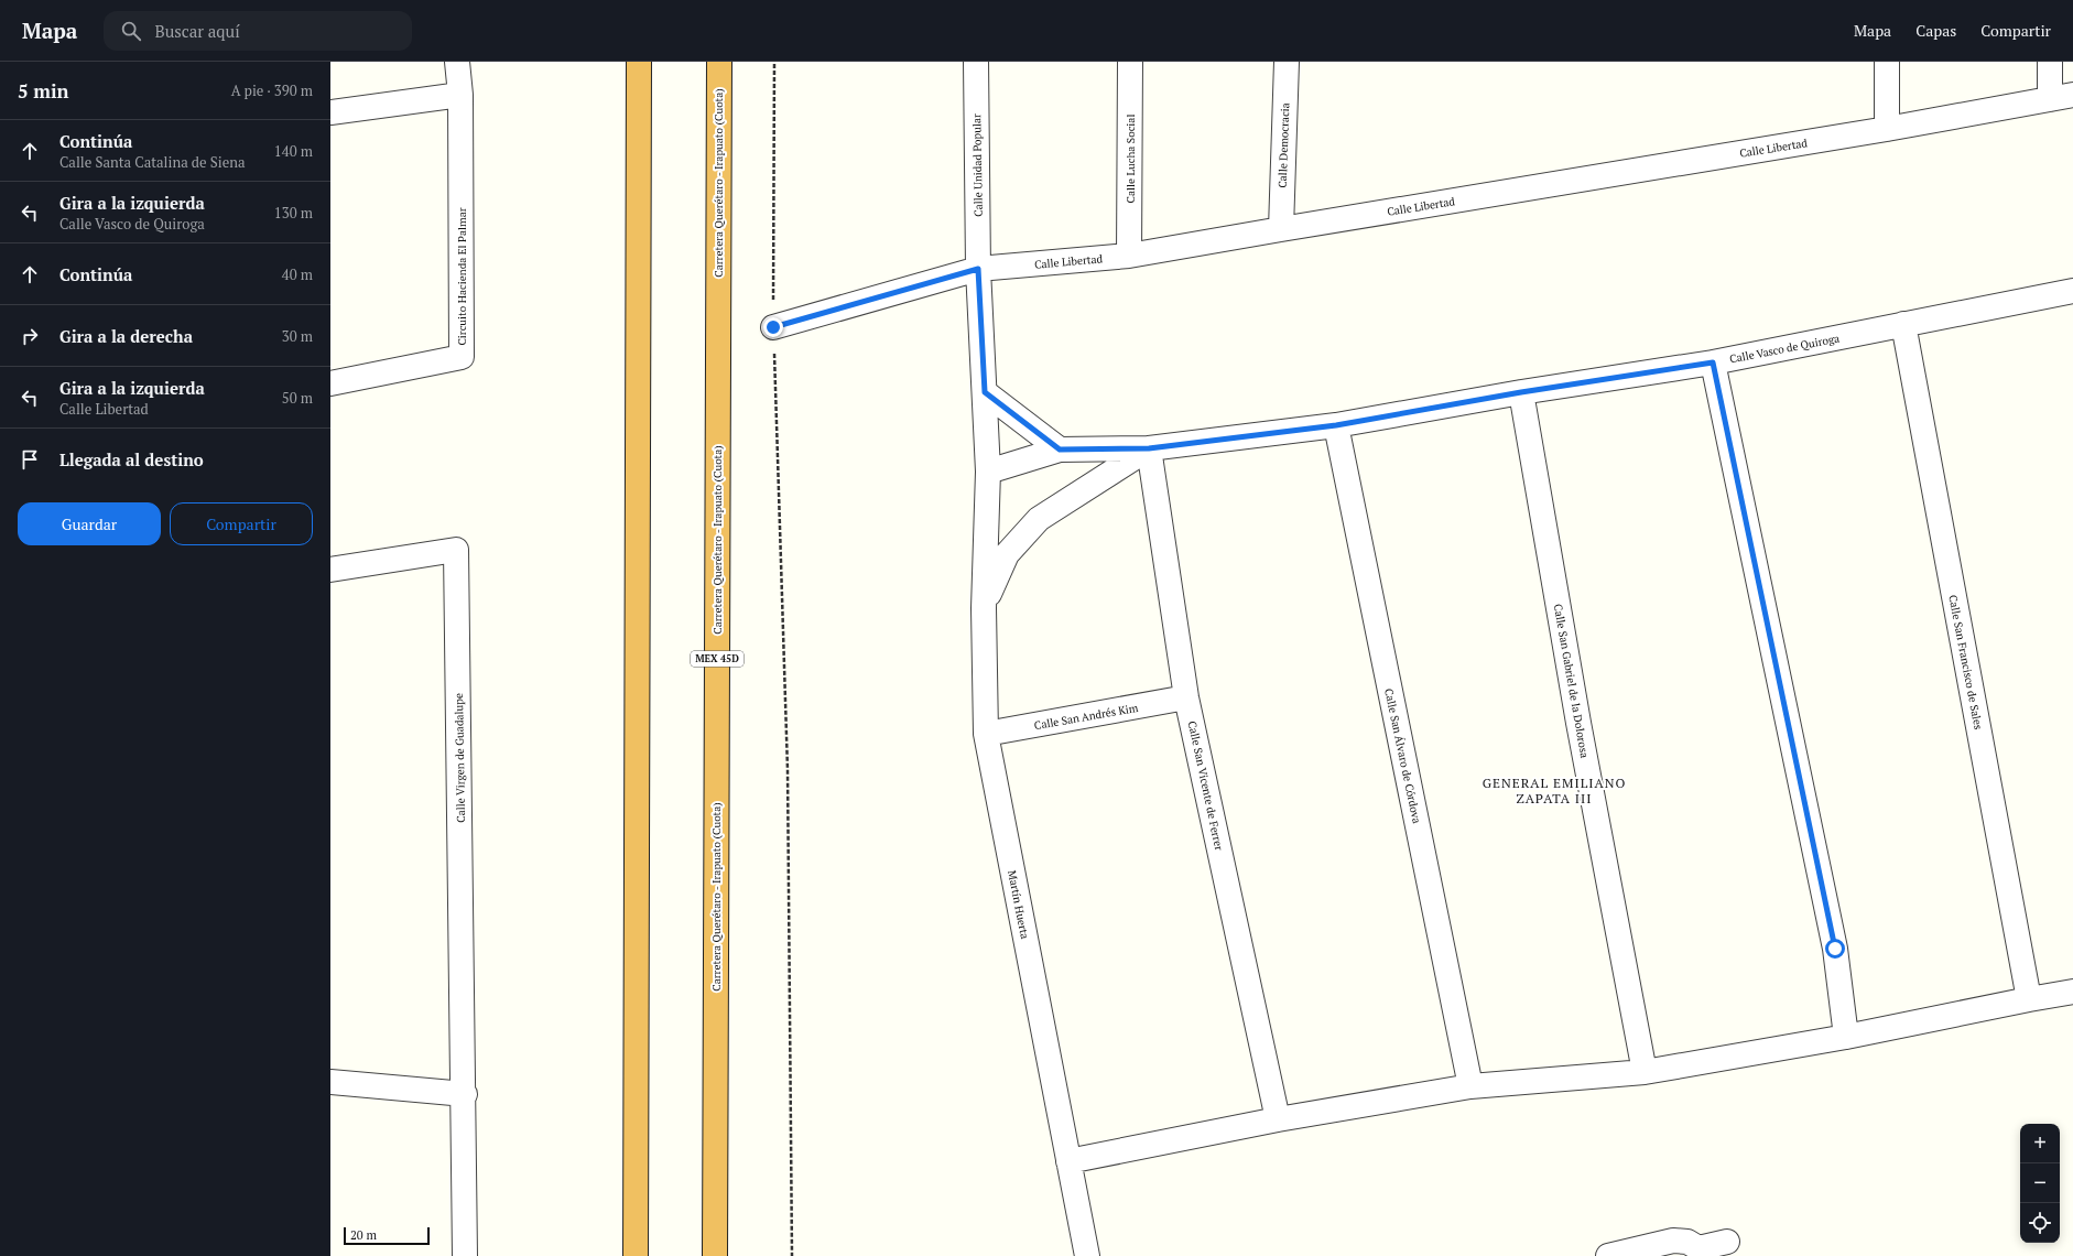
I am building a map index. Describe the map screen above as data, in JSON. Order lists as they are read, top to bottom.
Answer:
{
  "streets": {
    "highway": ["Carretera Querétaro - Irapuato (Cuota)", "MEX 45D"],
    "street": [
      "Calle Democracia",
      "Calle Libertad",
      "Calle Lucha Social",
      "Calle Unidad Popular",
      "Circuito Hacienda El Palmar",
      "Calle Vasco de Quiroga",
      "Calle San Francisco de Sales",
      "Calle San Gabriel de la Dolorosa",
      "Calle San Andrés Kim",
      "Calle San Álvaro de Córdova",
      "Calle Virgen de Guadalupe",
      "Calle San Vicente de Ferrer",
      "Martín Huerta"
    ]
  },
  "crossings": [
    ["Calle Democracia", "Calle Libertad"],
    ["Calle Libertad", "Calle Lucha Social"],
    ["Calle Libertad", "Calle Unidad Popular"],
    ["Calle Unidad Popular", "Martín Huerta"],
    ["Calle Vasco de Quiroga", "Calle San Francisco de Sales"],
    ["Calle Vasco de Quiroga", "Calle San Gabriel de la Dolorosa"],
    ["Calle Vasco de Quiroga", "Calle San Álvaro de Córdova"],
    ["Calle Vasco de Quiroga", "Calle San Vicente de Ferrer"],
    ["Calle Vasco de Quiroga", "Martín Huerta"],
    ["Calle San Andrés Kim", "Calle San Vicente de Ferrer"],
    ["Calle San Andrés Kim", "Martín Huerta"]
  ],
  "districts": ["GENERAL EMILIANO ZAPATA III"],
  "scale_bar": "20 m",
  "page": {
    "header": "Mapa",
    "search": "Buscar aquí",
    "nav": ["Mapa", "Capas", "Compartir"],
    "heading": ["5 min", "A pie · 390 m"],
    "list": [
      ["Continúa", "Calle Santa Catalina de Siena", "140 m"],
      ["Gira a la izquierda", "Calle Vasco de Quiroga", "130 m"],
      ["Continúa", "40 m"],
      ["Gira a la derecha", "30 m"],
      ["Gira a la izquierda", "Calle Libertad", "50 m"],
      "Llegada al destino"
    ],
    "buttons": ["Guardar", "Compartir"],
    "map_buttons": ["+", "−"],
    "scale": "20 m"
  }
}
